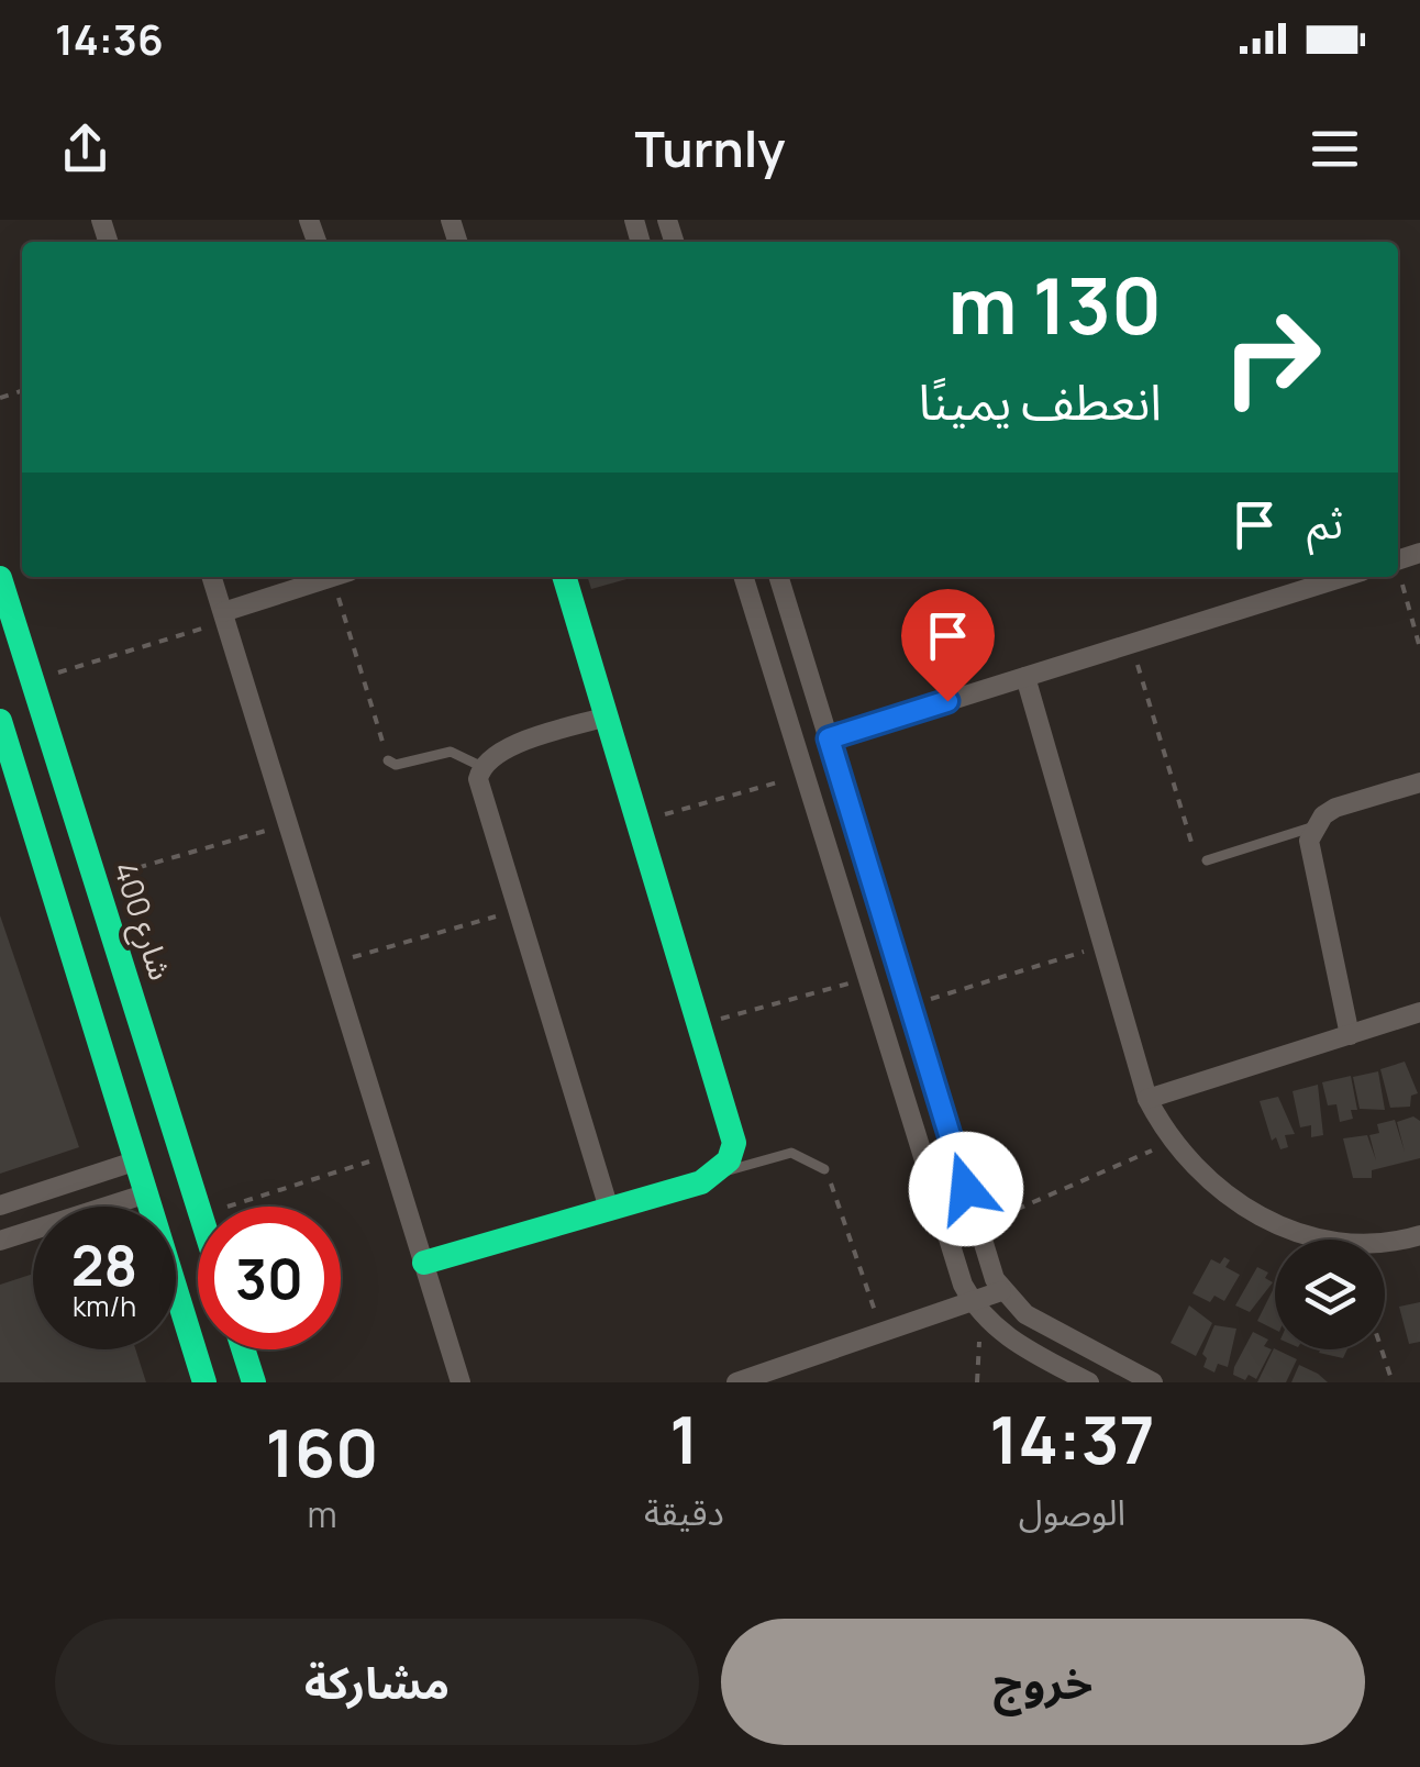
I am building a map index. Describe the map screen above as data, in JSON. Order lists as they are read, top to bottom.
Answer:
{
  "streets": {
    "street": ["شارع 400"]
  },
  "page": {
    "status": "14:36",
    "header": "Turnly",
    "turn": ["130 m", "انعطف يمينًا"],
    "then": "ثم",
    "speed": "28 km/h",
    "limit": "30",
    "eta": [
      "14:37",
      "الوصول",
      "1",
      "دقيقة",
      "160",
      "m"
    ],
    "buttons": ["خروج", "مشاركة"]
  }
}
